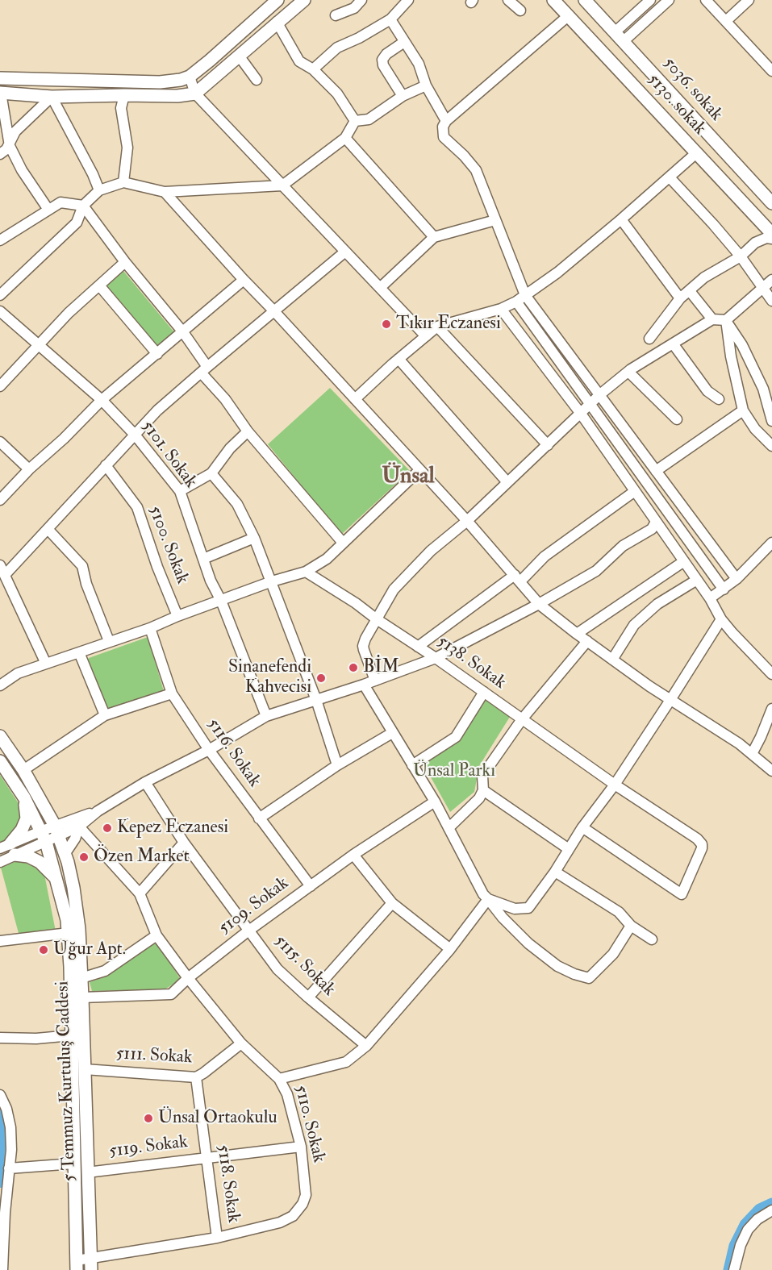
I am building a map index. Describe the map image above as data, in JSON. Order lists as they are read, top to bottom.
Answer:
{
  "streets": {
    "main road": ["5036. sokak", "5130. sokak", "5 Temmuz Kurtuluş Caddesi"],
    "street": [
      "5101. Sokak",
      "5100. Sokak",
      "5138. Sokak",
      "5116. Sokak",
      "5109. Sokak",
      "5115. Sokak",
      "5111. Sokak",
      "5110. Sokak",
      "5119. Sokak",
      "5118. Sokak"
    ]
  },
  "crossings": [
    ["5116. Sokak", "5109. Sokak"],
    ["5109. Sokak", "5115. Sokak"],
    ["5109. Sokak", "5 Temmuz Kurtuluş Caddesi"],
    ["5109. Sokak", "5110. Sokak"],
    ["5111. Sokak", "5 Temmuz Kurtuluş Caddesi"],
    ["5111. Sokak", "5110. Sokak"],
    ["5111. Sokak", "5118. Sokak"],
    ["5 Temmuz Kurtuluş Caddesi", "5110. Sokak"],
    ["5 Temmuz Kurtuluş Caddesi", "5119. Sokak"],
    ["5110. Sokak", "5119. Sokak"],
    ["5110. Sokak", "5118. Sokak"],
    ["5119. Sokak", "5118. Sokak"]
  ],
  "districts": ["Ünsal"],
  "parks": ["Ünsal Parkı"],
  "places": [
    "Tıkır Eczanesi",
    "BİM",
    "Sinanefendi Kahvecisi",
    "Kepez Eczanesi",
    "Özen Market",
    "Uğur Apt.",
    "Ünsal Ortaokulu"
  ]
}
